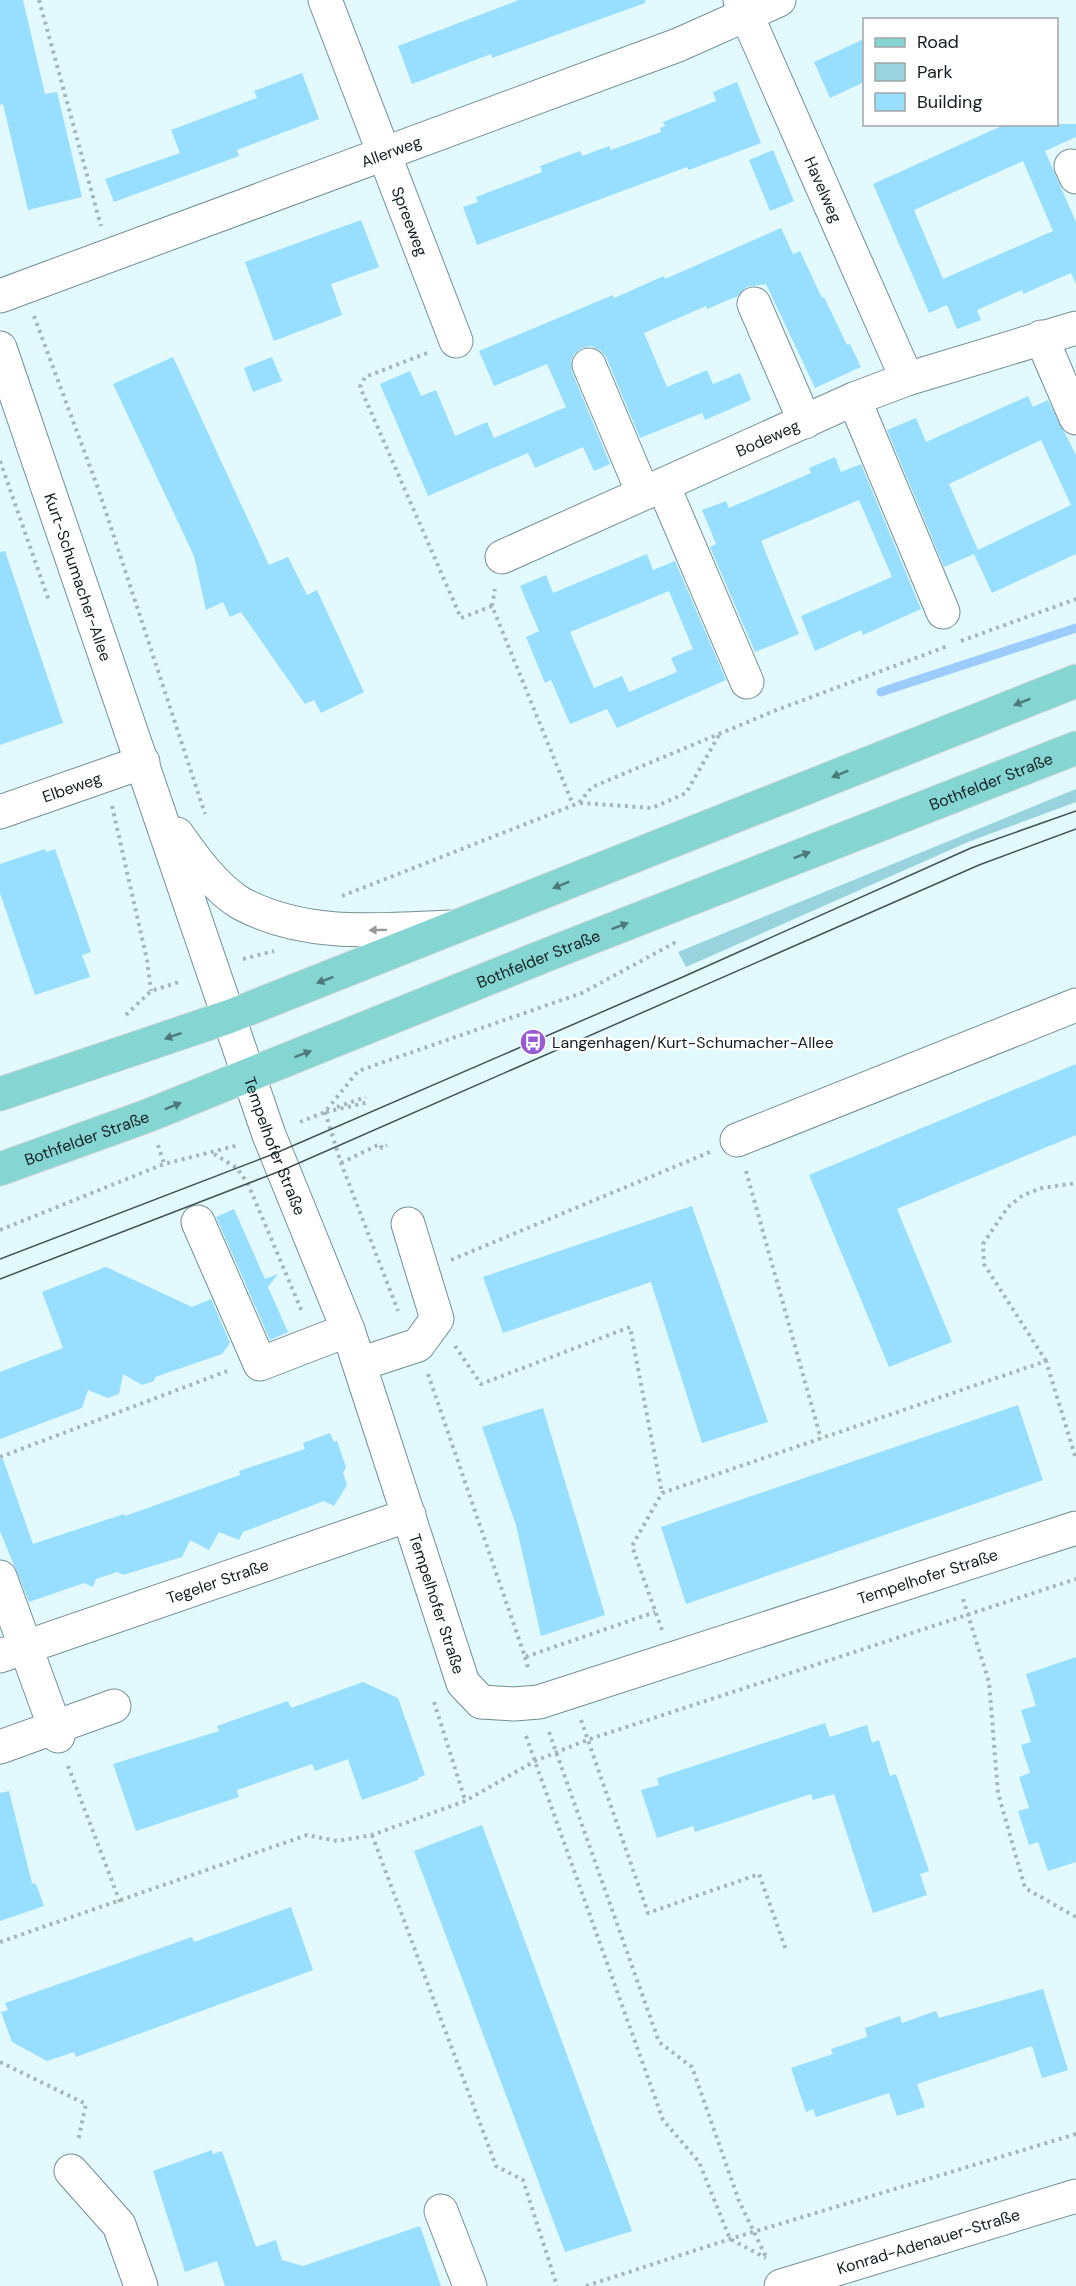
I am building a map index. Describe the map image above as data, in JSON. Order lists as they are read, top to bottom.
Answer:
{
  "streets": {
    "main road": ["Bothfelder Straße"],
    "street": [
      "Allerweg",
      "Havelweg",
      "Spreeweg",
      "Bodeweg",
      "Kurt-Schumacher-Allee",
      "Elbeweg",
      "Tempelhofer Straße",
      "Tegeler Straße",
      "Konrad-Adenauer-Straße"
    ]
  },
  "crossings": [
    ["Allerweg", "Havelweg"],
    ["Allerweg", "Spreeweg"],
    ["Havelweg", "Bodeweg"],
    ["Kurt-Schumacher-Allee", "Elbeweg"],
    ["Kurt-Schumacher-Allee", "Tempelhofer Straße"],
    ["Bothfelder Straße", "Tempelhofer Straße"],
    ["Tempelhofer Straße", "Tegeler Straße"]
  ],
  "places": {
    "bus stop": ["Langenhagen/Kurt-Schumacher-Allee"]
  },
  "legend": ["Road", "Park", "Building"]
}
